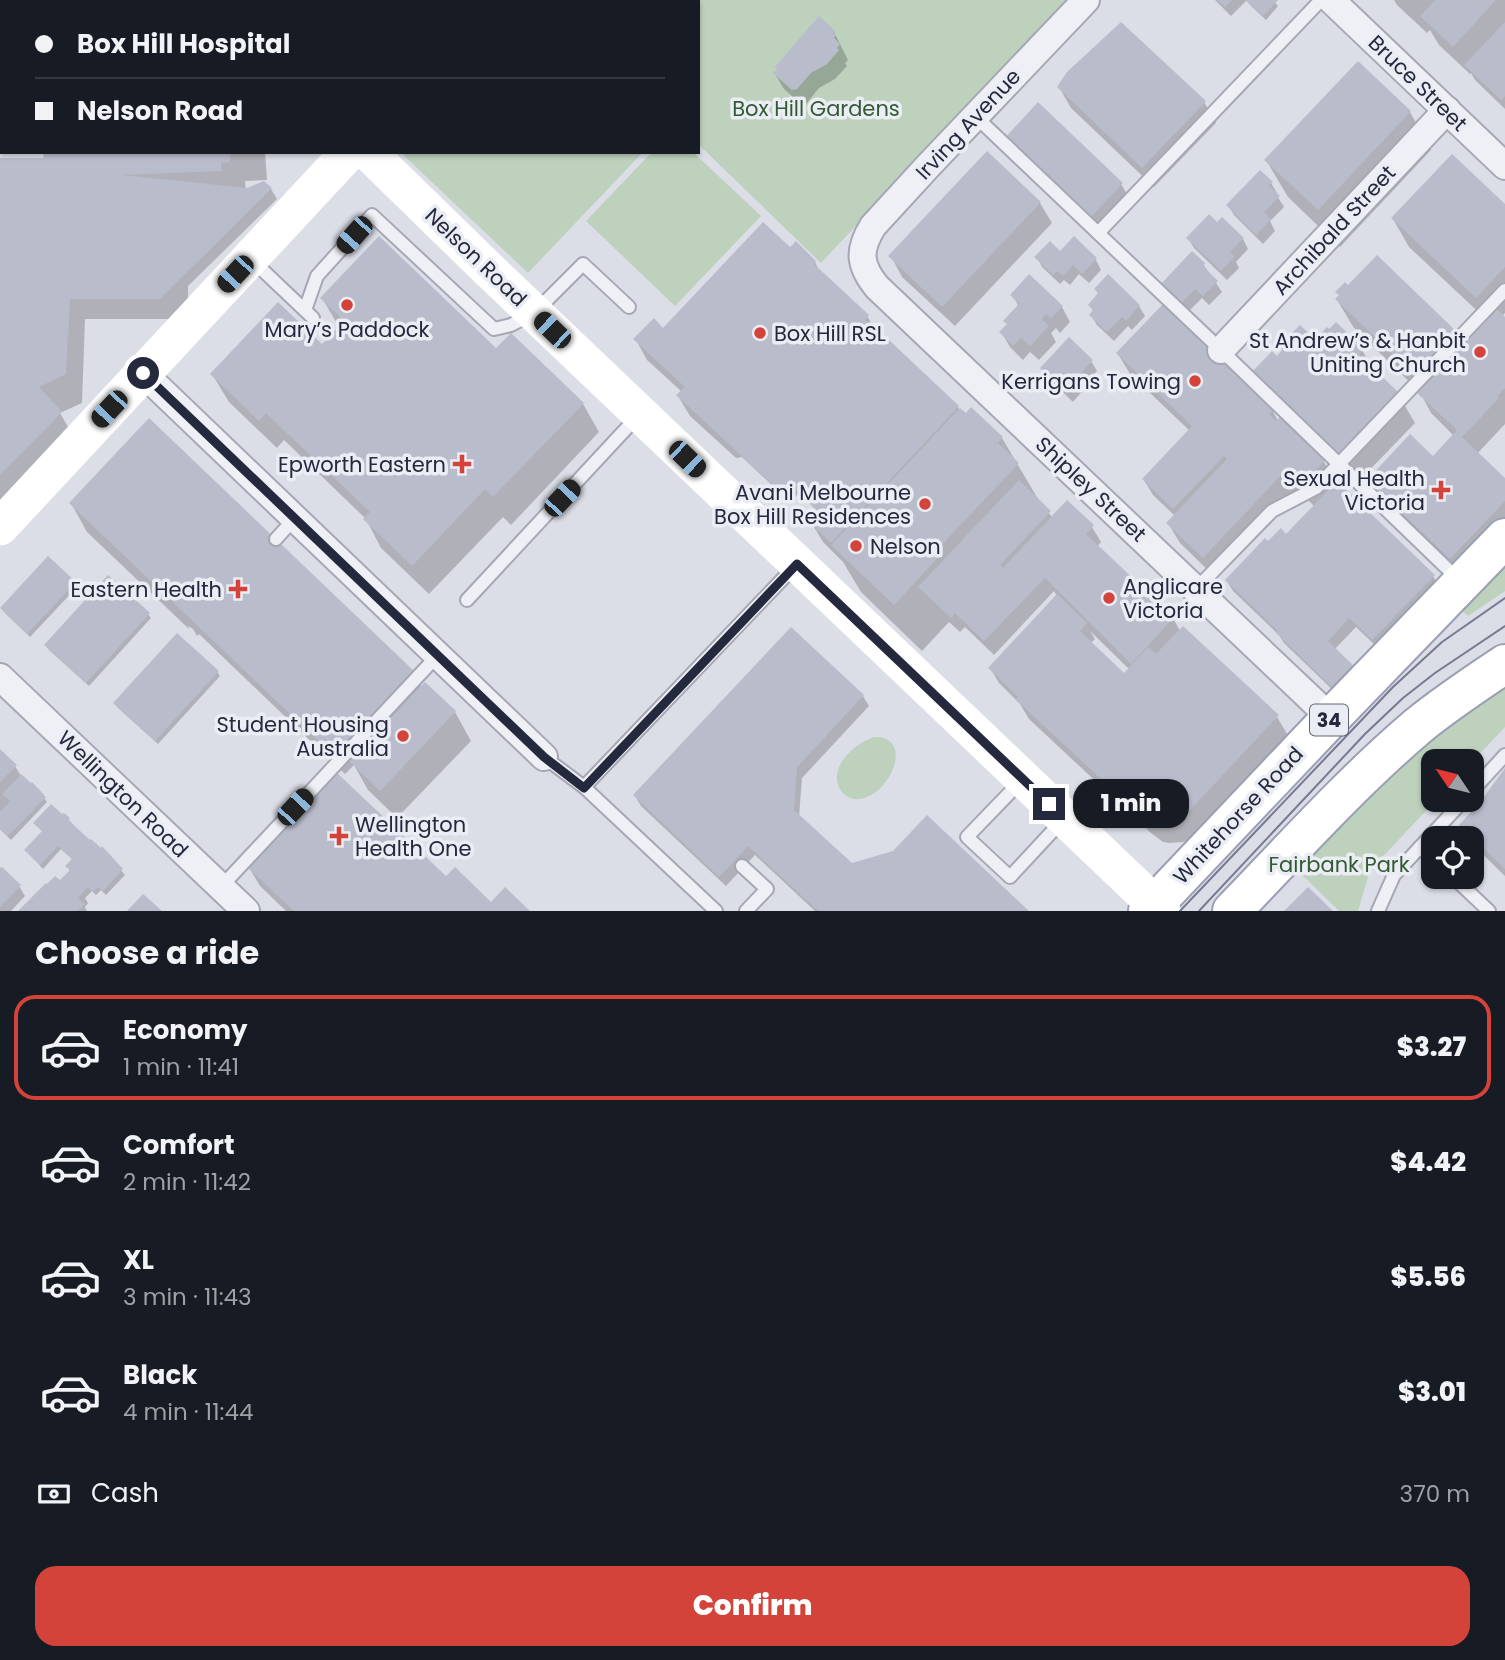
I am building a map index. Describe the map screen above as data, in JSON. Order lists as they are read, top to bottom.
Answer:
{
  "streets": {
    "main road": ["34", "Whitehorse Road"],
    "street": [
      "Bruce Street",
      "Irving Avenue",
      "Archibald Street",
      "Nelson Road",
      "Shipley Street",
      "Wellington Road"
    ]
  },
  "crossings": [
    ["Bruce Street", "Archibald Street"],
    ["Irving Avenue", "Shipley Street"],
    ["Nelson Road", "Whitehorse Road"],
    ["Shipley Street", "Whitehorse Road"]
  ],
  "parks": ["Box Hill Gardens", "Fairbank Park"],
  "places": {
    "other": [
      "Mary’s Paddock",
      "Box Hill RSL",
      "St Andrew’s & Hanbit Uniting Church",
      "Kerrigans Towing",
      "Avani Melbourne Box Hill Residences",
      "Nelson",
      "Anglicare Victoria",
      "Student Housing Australia"
    ],
    "health": [
      "Epworth Eastern",
      "Sexual Health Victoria",
      "Eastern Health",
      "Wellington Health One"
    ]
  },
  "north": "top left",
  "page": {
    "banner": ["Box Hill Hospital", "Nelson Road"],
    "bubble": "1 min",
    "heading": "Choose a ride",
    "list": [
      {
        "name": "Economy",
        "note": "1 min · 11:41",
        "value": "$3.27"
      },
      {
        "name": "Comfort",
        "note": "2 min · 11:42",
        "value": "$4.42"
      },
      {
        "name": "XL",
        "note": "3 min · 11:43",
        "value": "$5.56"
      },
      {
        "name": "Black",
        "note": "4 min · 11:44",
        "value": "$3.01"
      }
    ],
    "pay": ["Cash", "370 m"],
    "buttons": "Confirm"
  }
}
